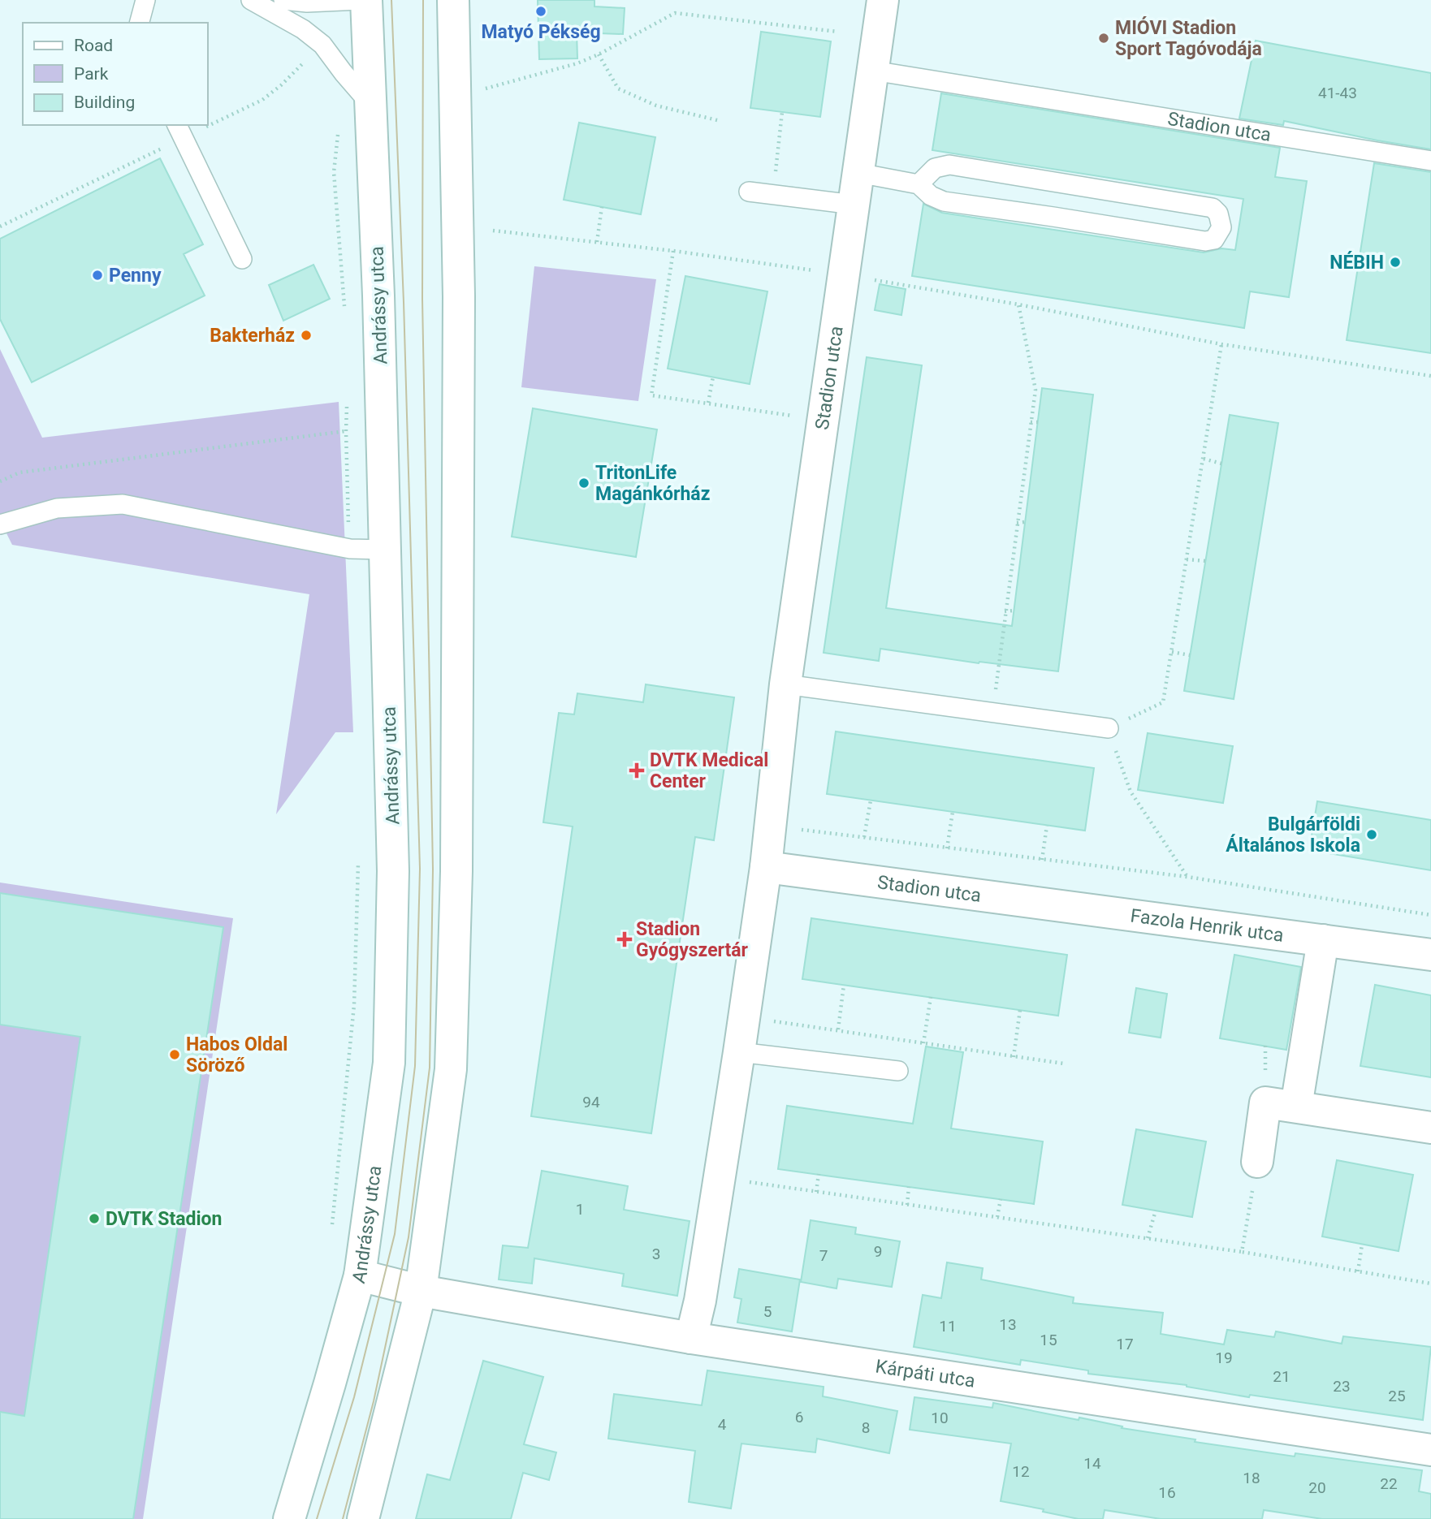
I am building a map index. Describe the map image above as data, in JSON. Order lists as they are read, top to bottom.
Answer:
{
  "streets": {
    "street": [
      "Stadion utca",
      "Andrássy utca",
      "Fazola Henrik utca",
      "Kárpáti utca"
    ]
  },
  "crossings": [
    ["Stadion utca", "Fazola Henrik utca"],
    ["Stadion utca", "Kárpáti utca"],
    ["Andrássy utca", "Kárpáti utca"]
  ],
  "places": {
    "other": [
      "Matyó Pékség",
      "MIÓVI Stadion Sport Tagóvodája",
      "NÉBIH",
      "Penny",
      "Bakterház",
      "TritonLife Magánkórház",
      "Bulgárföldi Általános Iskola",
      "Habos Oldal Söröző",
      "DVTK Stadion"
    ],
    "health": ["DVTK Medical Center", "Stadion Gyógyszertár"]
  },
  "house_numbers": [
    "41-43",
    "94",
    "1",
    "9",
    "3",
    "7",
    "5",
    "13",
    "11",
    "15",
    "17",
    "19",
    "21",
    "23",
    "25",
    "6",
    "10",
    "4",
    "8",
    "14",
    "12",
    "18",
    "22",
    "20",
    "16"
  ],
  "legend": ["Road", "Park", "Building"]
}
